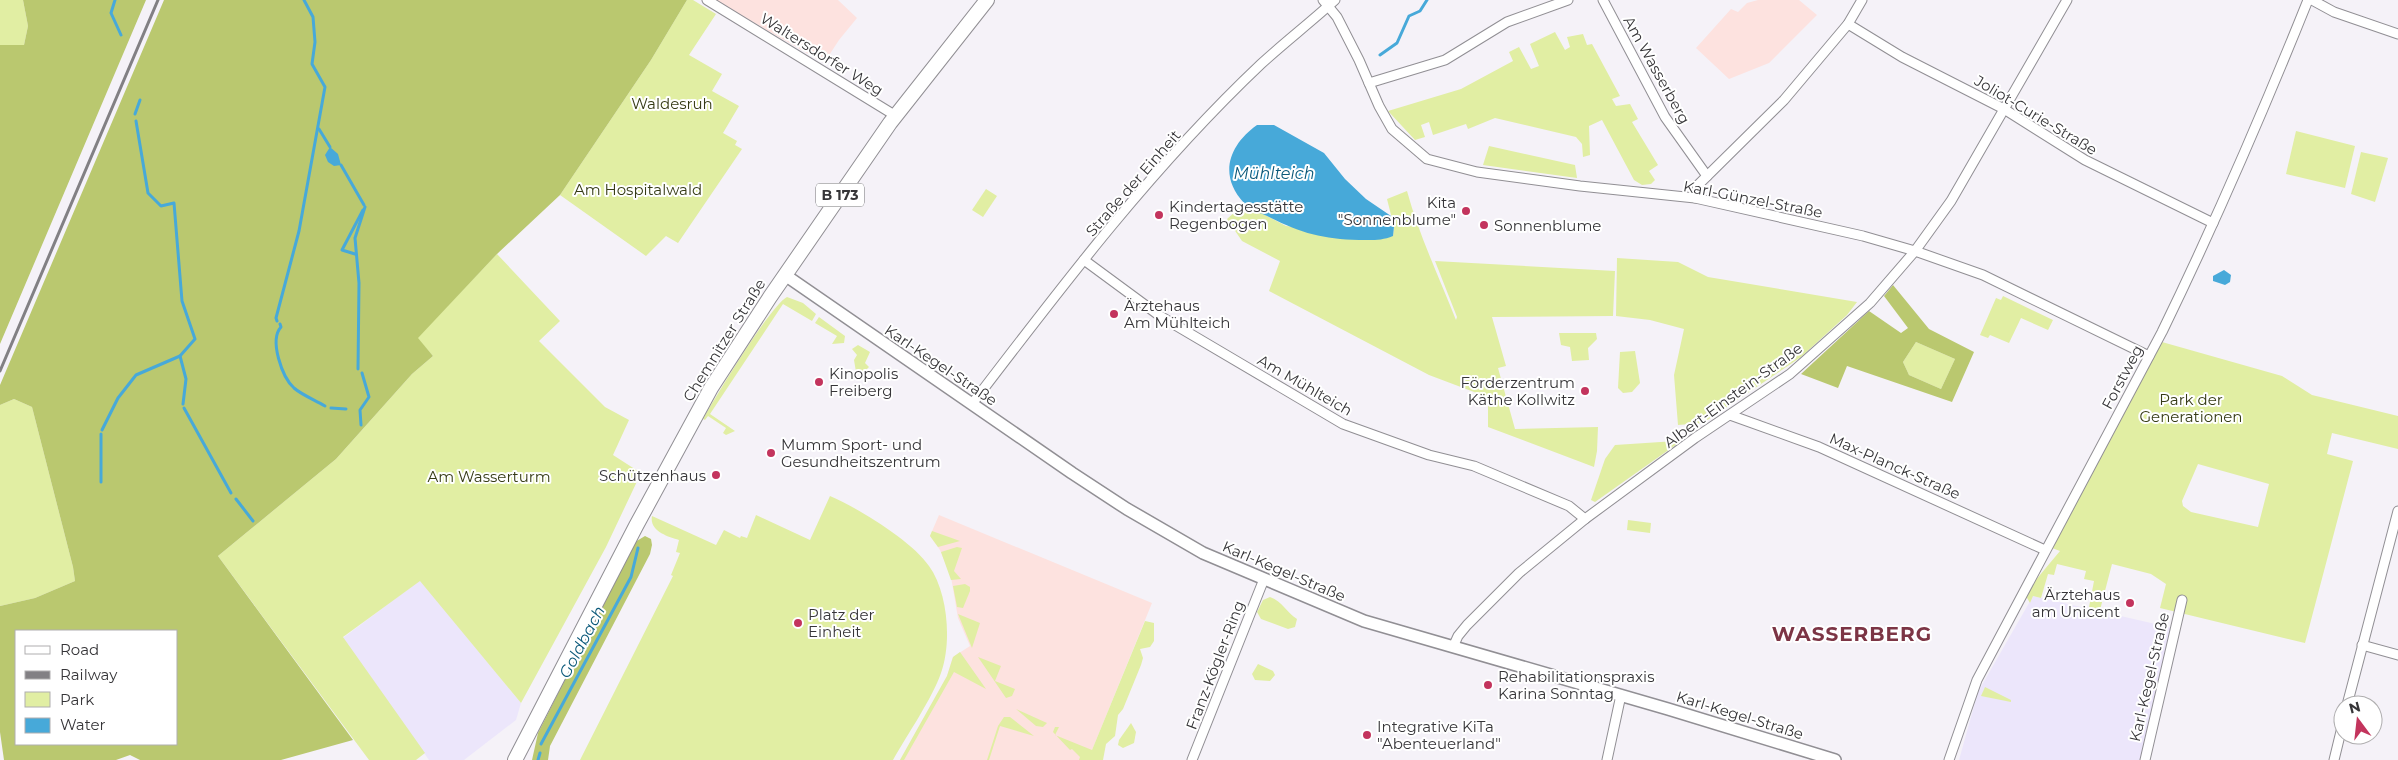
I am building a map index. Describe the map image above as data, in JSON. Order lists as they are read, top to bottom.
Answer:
{
  "streets": {
    "main road": ["B 173", "Chemnitzer Straße"],
    "street": [
      "Waltersdorfer Weg",
      "Am Wasserberg",
      "Joliot-Curie-Straße",
      "Straße der Einheit",
      "Karl-Günzel-Straße",
      "Karl-Kegel-Straße",
      "Forstweg",
      "Am Mühlteich",
      "Albert-Einstein-Straße",
      "Max-Planck-Straße",
      "Franz-Kögler-Ring"
    ]
  },
  "crossings": [
    ["Waltersdorfer Weg", "Chemnitzer Straße"],
    ["Joliot-Curie-Straße", "Forstweg"],
    ["Joliot-Curie-Straße", "Albert-Einstein-Straße"],
    ["Straße der Einheit", "Karl-Günzel-Straße"],
    ["Straße der Einheit", "Karl-Kegel-Straße"],
    ["Straße der Einheit", "Am Mühlteich"],
    ["Karl-Günzel-Straße", "Forstweg"],
    ["Karl-Günzel-Straße", "Albert-Einstein-Straße"],
    ["Chemnitzer Straße", "Karl-Kegel-Straße"],
    ["Karl-Kegel-Straße", "Albert-Einstein-Straße"],
    ["Karl-Kegel-Straße", "Franz-Kögler-Ring"],
    ["Forstweg", "Max-Planck-Straße"],
    ["Am Mühlteich", "Albert-Einstein-Straße"],
    ["Albert-Einstein-Straße", "Max-Planck-Straße"]
  ],
  "districts": ["WASSERBERG"],
  "water": ["Mühlteich", "Goldbach"],
  "parks": [
    "Waldesruh",
    "Am Hospitalwald",
    "Park der Generationen",
    "Am Wasserturm"
  ],
  "places": [
    "Kita \"Sonnenblume\"",
    "Kindertagesstätte Regenbogen",
    "Sonnenblume",
    "Ärztehaus Am Mühlteich",
    "Kinopolis Freiberg",
    "Förderzentrum Käthe Kollwitz",
    "Mumm Sport- und Gesundheitszentrum",
    "Schützenhaus",
    "Ärztehaus am Unicent",
    "Platz der Einheit",
    "Rehabilitationspraxis Karina Sonntag",
    "Integrative KiTa \"Abenteuerland\""
  ],
  "legend": [
    "Road",
    "Railway",
    "Park",
    "Water"
  ],
  "north": "top"
}
